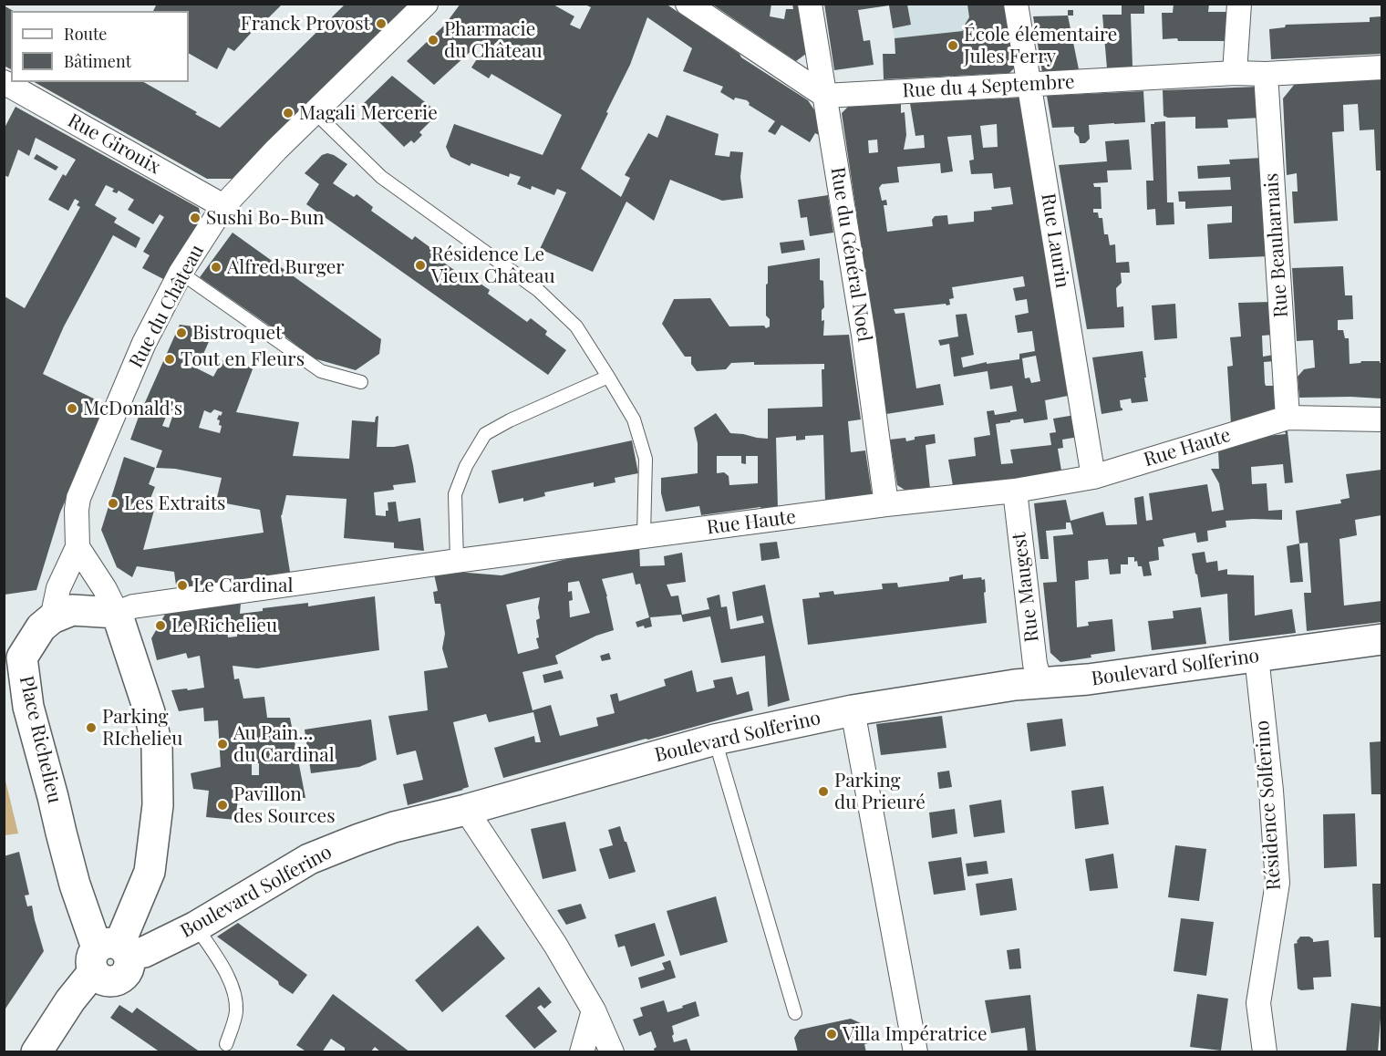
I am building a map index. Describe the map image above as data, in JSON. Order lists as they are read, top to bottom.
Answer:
{
  "streets": {
    "main road": ["Boulevard Solferino", "Place Richelieu"],
    "street": [
      "Rue du 4 Septembre",
      "Rue Girouix",
      "Rue Laurin",
      "Rue Beauharnais",
      "Rue du Général Noel",
      "Rue du Château",
      "Rue Haute",
      "Rue Maugest",
      "Résidence Solferino"
    ]
  },
  "crossings": [
    ["Rue du 4 Septembre", "Rue Laurin"],
    ["Rue du 4 Septembre", "Rue Beauharnais"],
    ["Rue du 4 Septembre", "Rue du Général Noel"],
    ["Rue Girouix", "Rue du Château"],
    ["Rue Laurin", "Rue Haute"],
    ["Rue Beauharnais", "Rue Haute"],
    ["Rue du Général Noel", "Rue Haute"],
    ["Rue du Château", "Place Richelieu"],
    ["Rue Haute", "Rue Maugest"],
    ["Rue Maugest", "Boulevard Solferino"],
    ["Boulevard Solferino", "Place Richelieu"],
    ["Boulevard Solferino", "Résidence Solferino"]
  ],
  "places": [
    "Franck Provost",
    "Pharmacie du Château",
    "École élémentaire Jules Ferry",
    "Magali Mercerie",
    "Sushi Bo-Bun",
    "Résidence Le Vieux Château",
    "Alfred Burger",
    "Bistroquet",
    "Tout en Fleurs",
    "McDonald's",
    "Les Extraits",
    "Le Cardinal",
    "Le Richelieu",
    "Parking RIchelieu",
    "Au Pain... du Cardinal",
    "Parking du Prieuré",
    "Pavillon des Sources",
    "Villa Impératrice"
  ],
  "legend": ["Route", "Bâtiment"]
}
